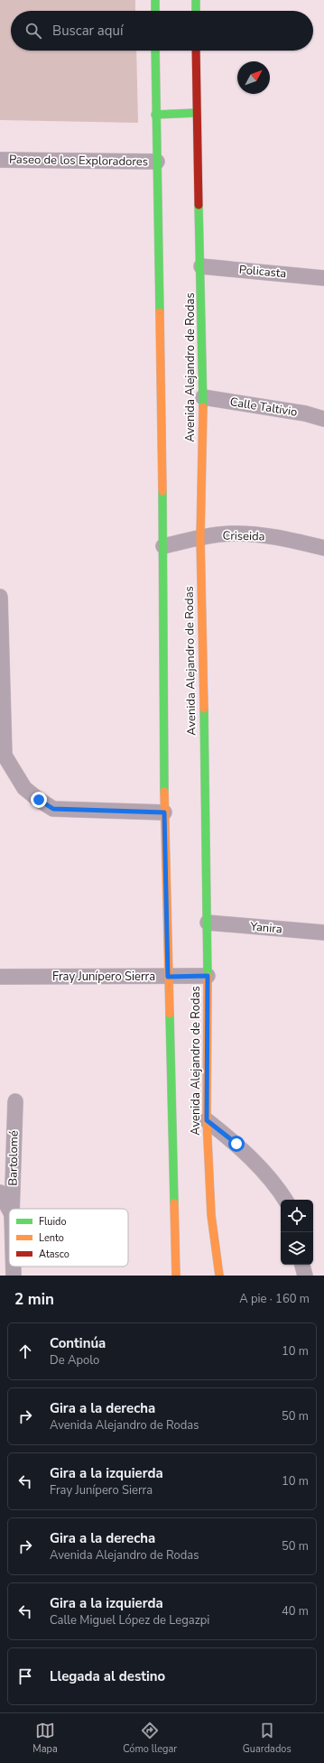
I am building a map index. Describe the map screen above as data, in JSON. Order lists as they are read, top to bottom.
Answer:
{
  "streets": {
    "street": [
      "Paseo de los Exploradores",
      "Policasta",
      "Avenida Alejandro de Rodas",
      "Calle Taltivio",
      "Criseida",
      "Yanira",
      "Fray Junípero Sierra",
      "Bartolomé"
    ]
  },
  "crossings": [
    ["Paseo de los Exploradores", "Avenida Alejandro de Rodas"],
    ["Policasta", "Avenida Alejandro de Rodas"],
    ["Avenida Alejandro de Rodas", "Calle Taltivio"],
    ["Avenida Alejandro de Rodas", "Criseida"],
    ["Avenida Alejandro de Rodas", "Yanira"],
    ["Avenida Alejandro de Rodas", "Fray Junípero Sierra"]
  ],
  "legend": ["Fluido", "Lento", "Atasco"],
  "north": "top right",
  "page": {
    "search": "Buscar aquí",
    "heading": ["2 min", "A pie · 160 m"],
    "list": [
      ["Continúa", "De Apolo", "10 m"],
      ["Gira a la derecha", "Avenida Alejandro de Rodas", "50 m"],
      ["Gira a la izquierda", "Fray Junípero Sierra", "10 m"],
      ["Gira a la derecha", "Avenida Alejandro de Rodas", "50 m"],
      ["Gira a la izquierda", "Calle Miguel López de Legazpi", "40 m"],
      "Llegada al destino"
    ],
    "nav": ["Mapa", "Cómo llegar", "Guardados"]
  }
}
